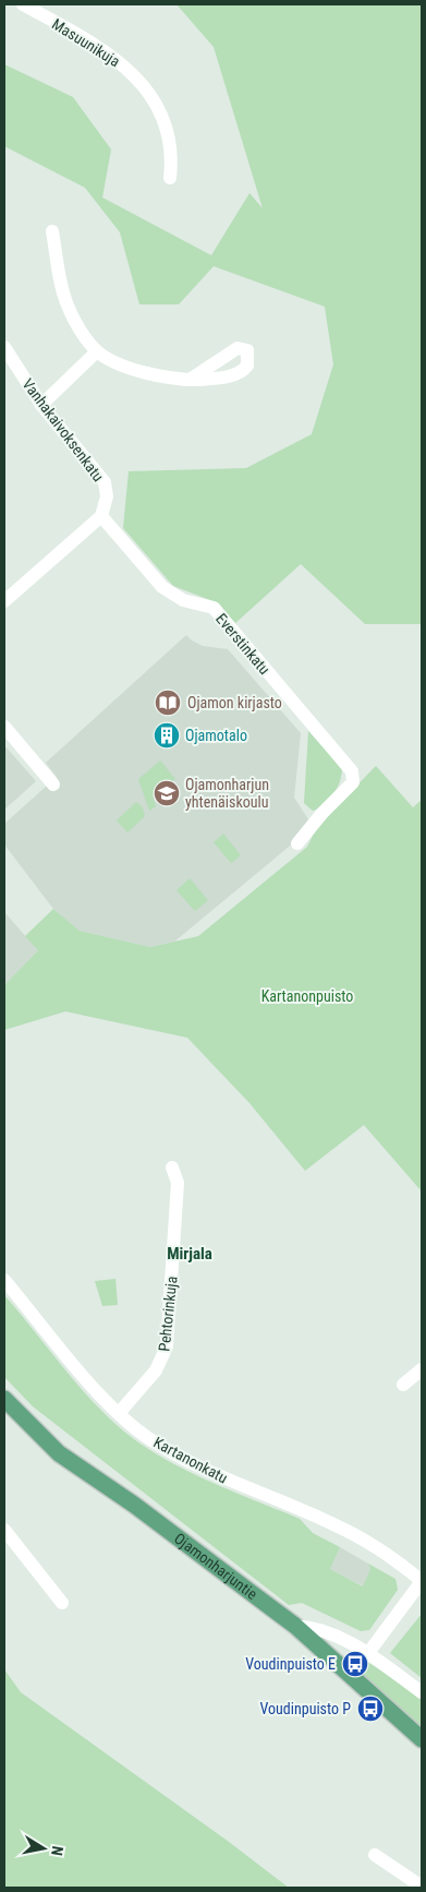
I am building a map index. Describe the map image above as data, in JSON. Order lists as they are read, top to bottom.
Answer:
{
  "streets": {
    "main road": ["Ojamonharjuntie"],
    "street": [
      "Masuunikuja",
      "Vanhakaivoksenkatu",
      "Everstinkatu",
      "Pehtorinkuja",
      "Kartanonkatu"
    ]
  },
  "crossings": [
    ["Vanhakaivoksenkatu", "Everstinkatu"],
    ["Pehtorinkuja", "Kartanonkatu"]
  ],
  "districts": ["Mirjala"],
  "parks": ["Kartanonpuisto"],
  "places": {
    "library": ["Ojamon kirjasto"],
    "building": ["Ojamotalo"],
    "school or university": ["Ojamonharjun yhtenäiskoulu"],
    "bus stop": ["Voudinpuisto E", "Voudinpuisto P"]
  },
  "north": "right"
}
